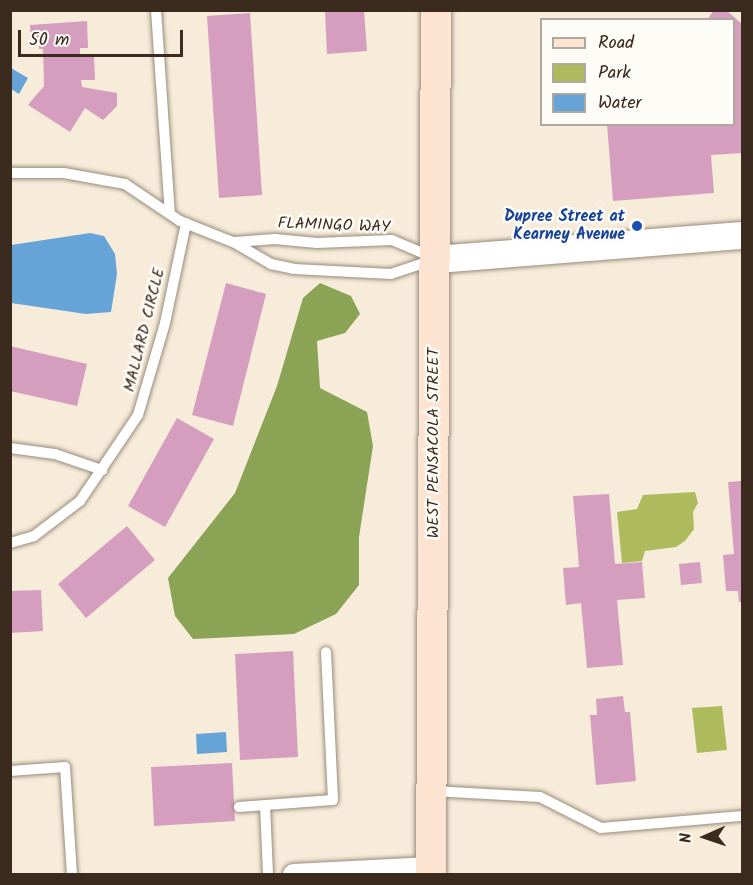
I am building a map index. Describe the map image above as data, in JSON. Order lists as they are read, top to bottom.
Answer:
{
  "streets": {
    "main road": ["WEST PENSACOLA STREET"],
    "lane": ["FLAMINGO WAY", "MALLARD CIRCLE"]
  },
  "crossings": [
    ["FLAMINGO WAY", "MALLARD CIRCLE"],
    ["FLAMINGO WAY", "WEST PENSACOLA STREET"]
  ],
  "places": ["Dupree Street at Kearney Avenue"],
  "legend": ["Road", "Park", "Water"],
  "scale_bar": "50 m",
  "north": "left"
}
